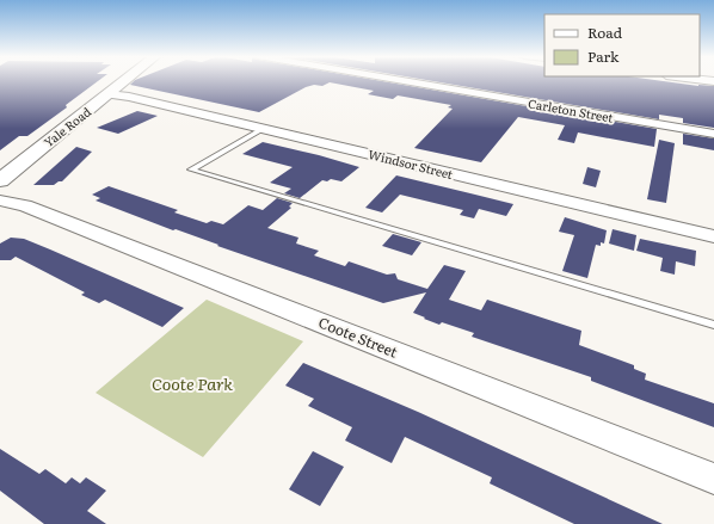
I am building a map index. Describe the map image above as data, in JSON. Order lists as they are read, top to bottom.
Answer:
{
  "streets": {
    "main road": ["Yale Road"],
    "street": ["Carleton Street", "Windsor Street", "Coote Street"]
  },
  "crossings": [
    ["Yale Road", "Windsor Street"]
  ],
  "parks": ["Coote Park"],
  "legend": ["Road", "Park"]
}
